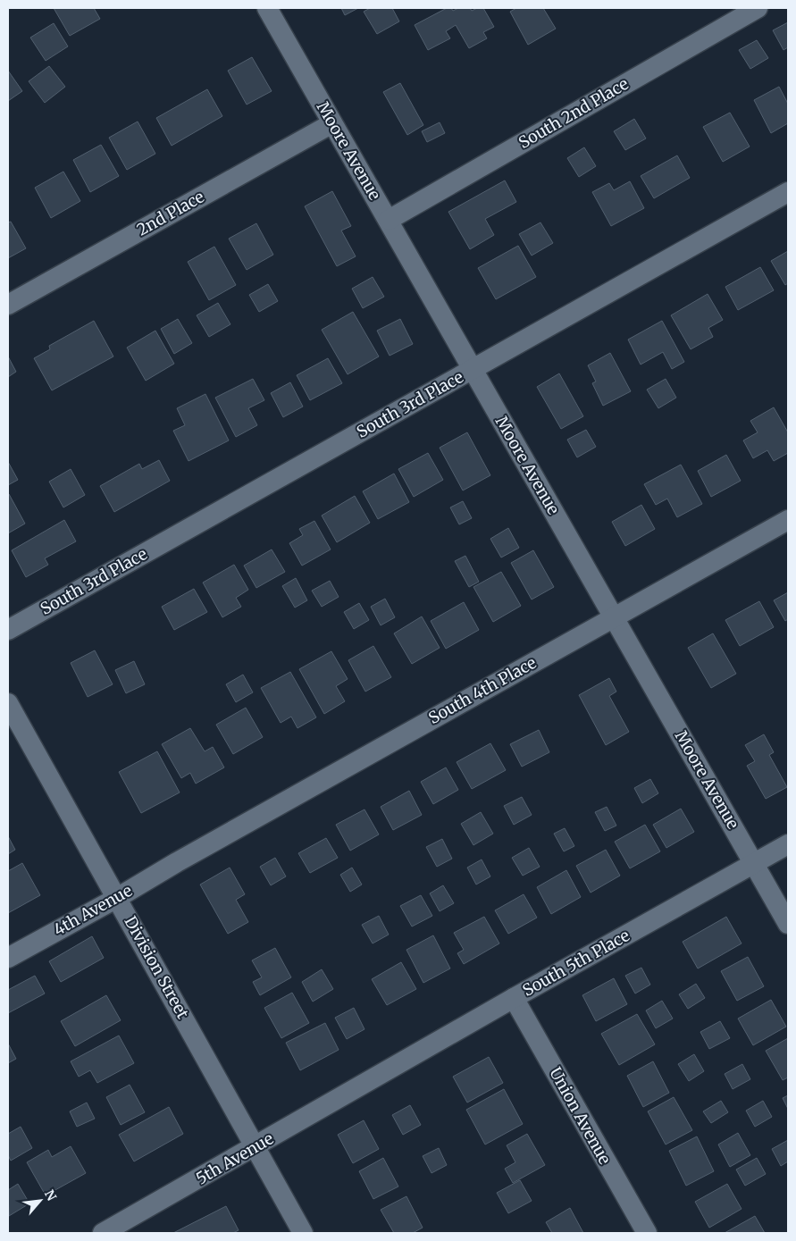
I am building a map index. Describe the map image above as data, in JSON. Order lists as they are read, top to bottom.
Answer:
{
  "streets": {
    "street": [
      "South 2nd Place",
      "Moore Avenue",
      "2nd Place",
      "South 3rd Place",
      "South 4th Place",
      "4th Avenue",
      "South 5th Place",
      "Division Street",
      "Union Avenue",
      "5th Avenue"
    ]
  },
  "crossings": [
    ["South 2nd Place", "Moore Avenue"],
    ["Moore Avenue", "2nd Place"],
    ["Moore Avenue", "South 3rd Place"],
    ["Moore Avenue", "South 4th Place"],
    ["Moore Avenue", "South 5th Place"],
    ["South 4th Place", "4th Avenue"],
    ["4th Avenue", "Division Street"],
    ["South 5th Place", "Union Avenue"],
    ["South 5th Place", "5th Avenue"],
    ["Division Street", "5th Avenue"]
  ],
  "north": "top right"
}
